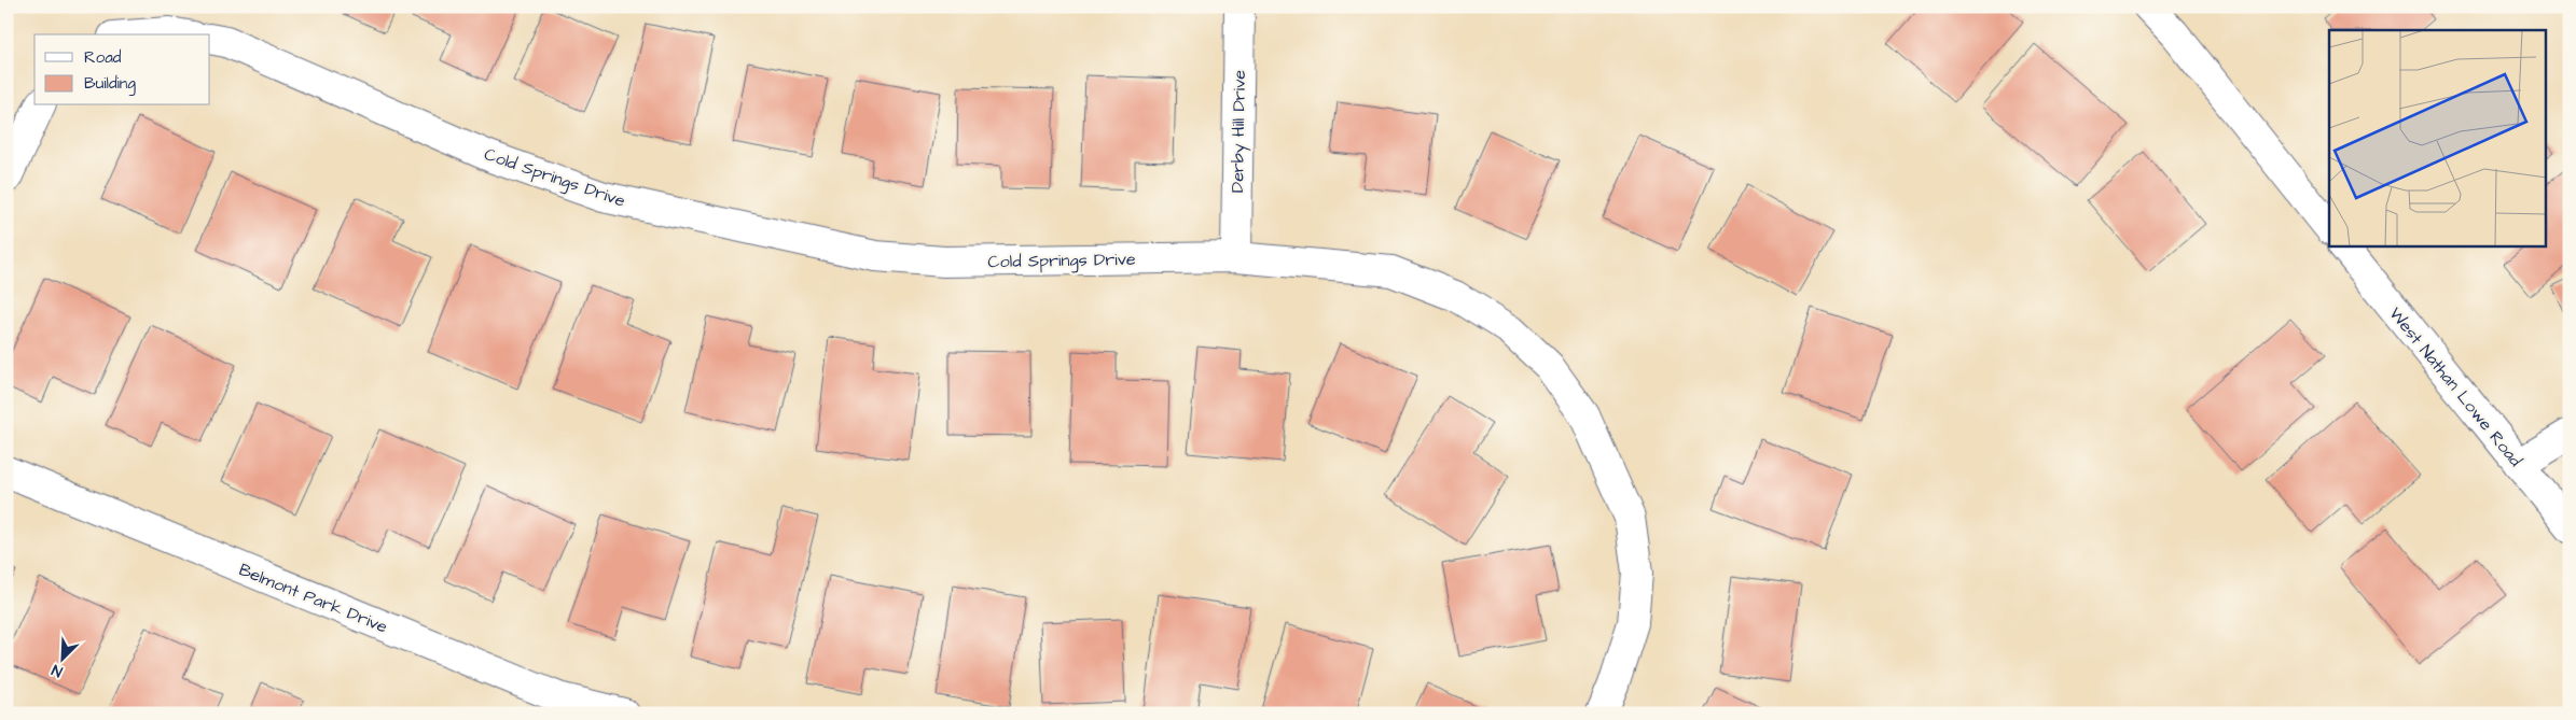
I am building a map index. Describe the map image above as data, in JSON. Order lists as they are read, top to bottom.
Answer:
{
  "streets": {
    "street": [
      "Derby Hill Drive",
      "Cold Springs Drive",
      "West Nathan Lowe Road",
      "Belmont Park Drive"
    ]
  },
  "crossings": [
    ["Derby Hill Drive", "Cold Springs Drive"]
  ],
  "legend": ["Road", "Building"],
  "north": "bottom left"
}
